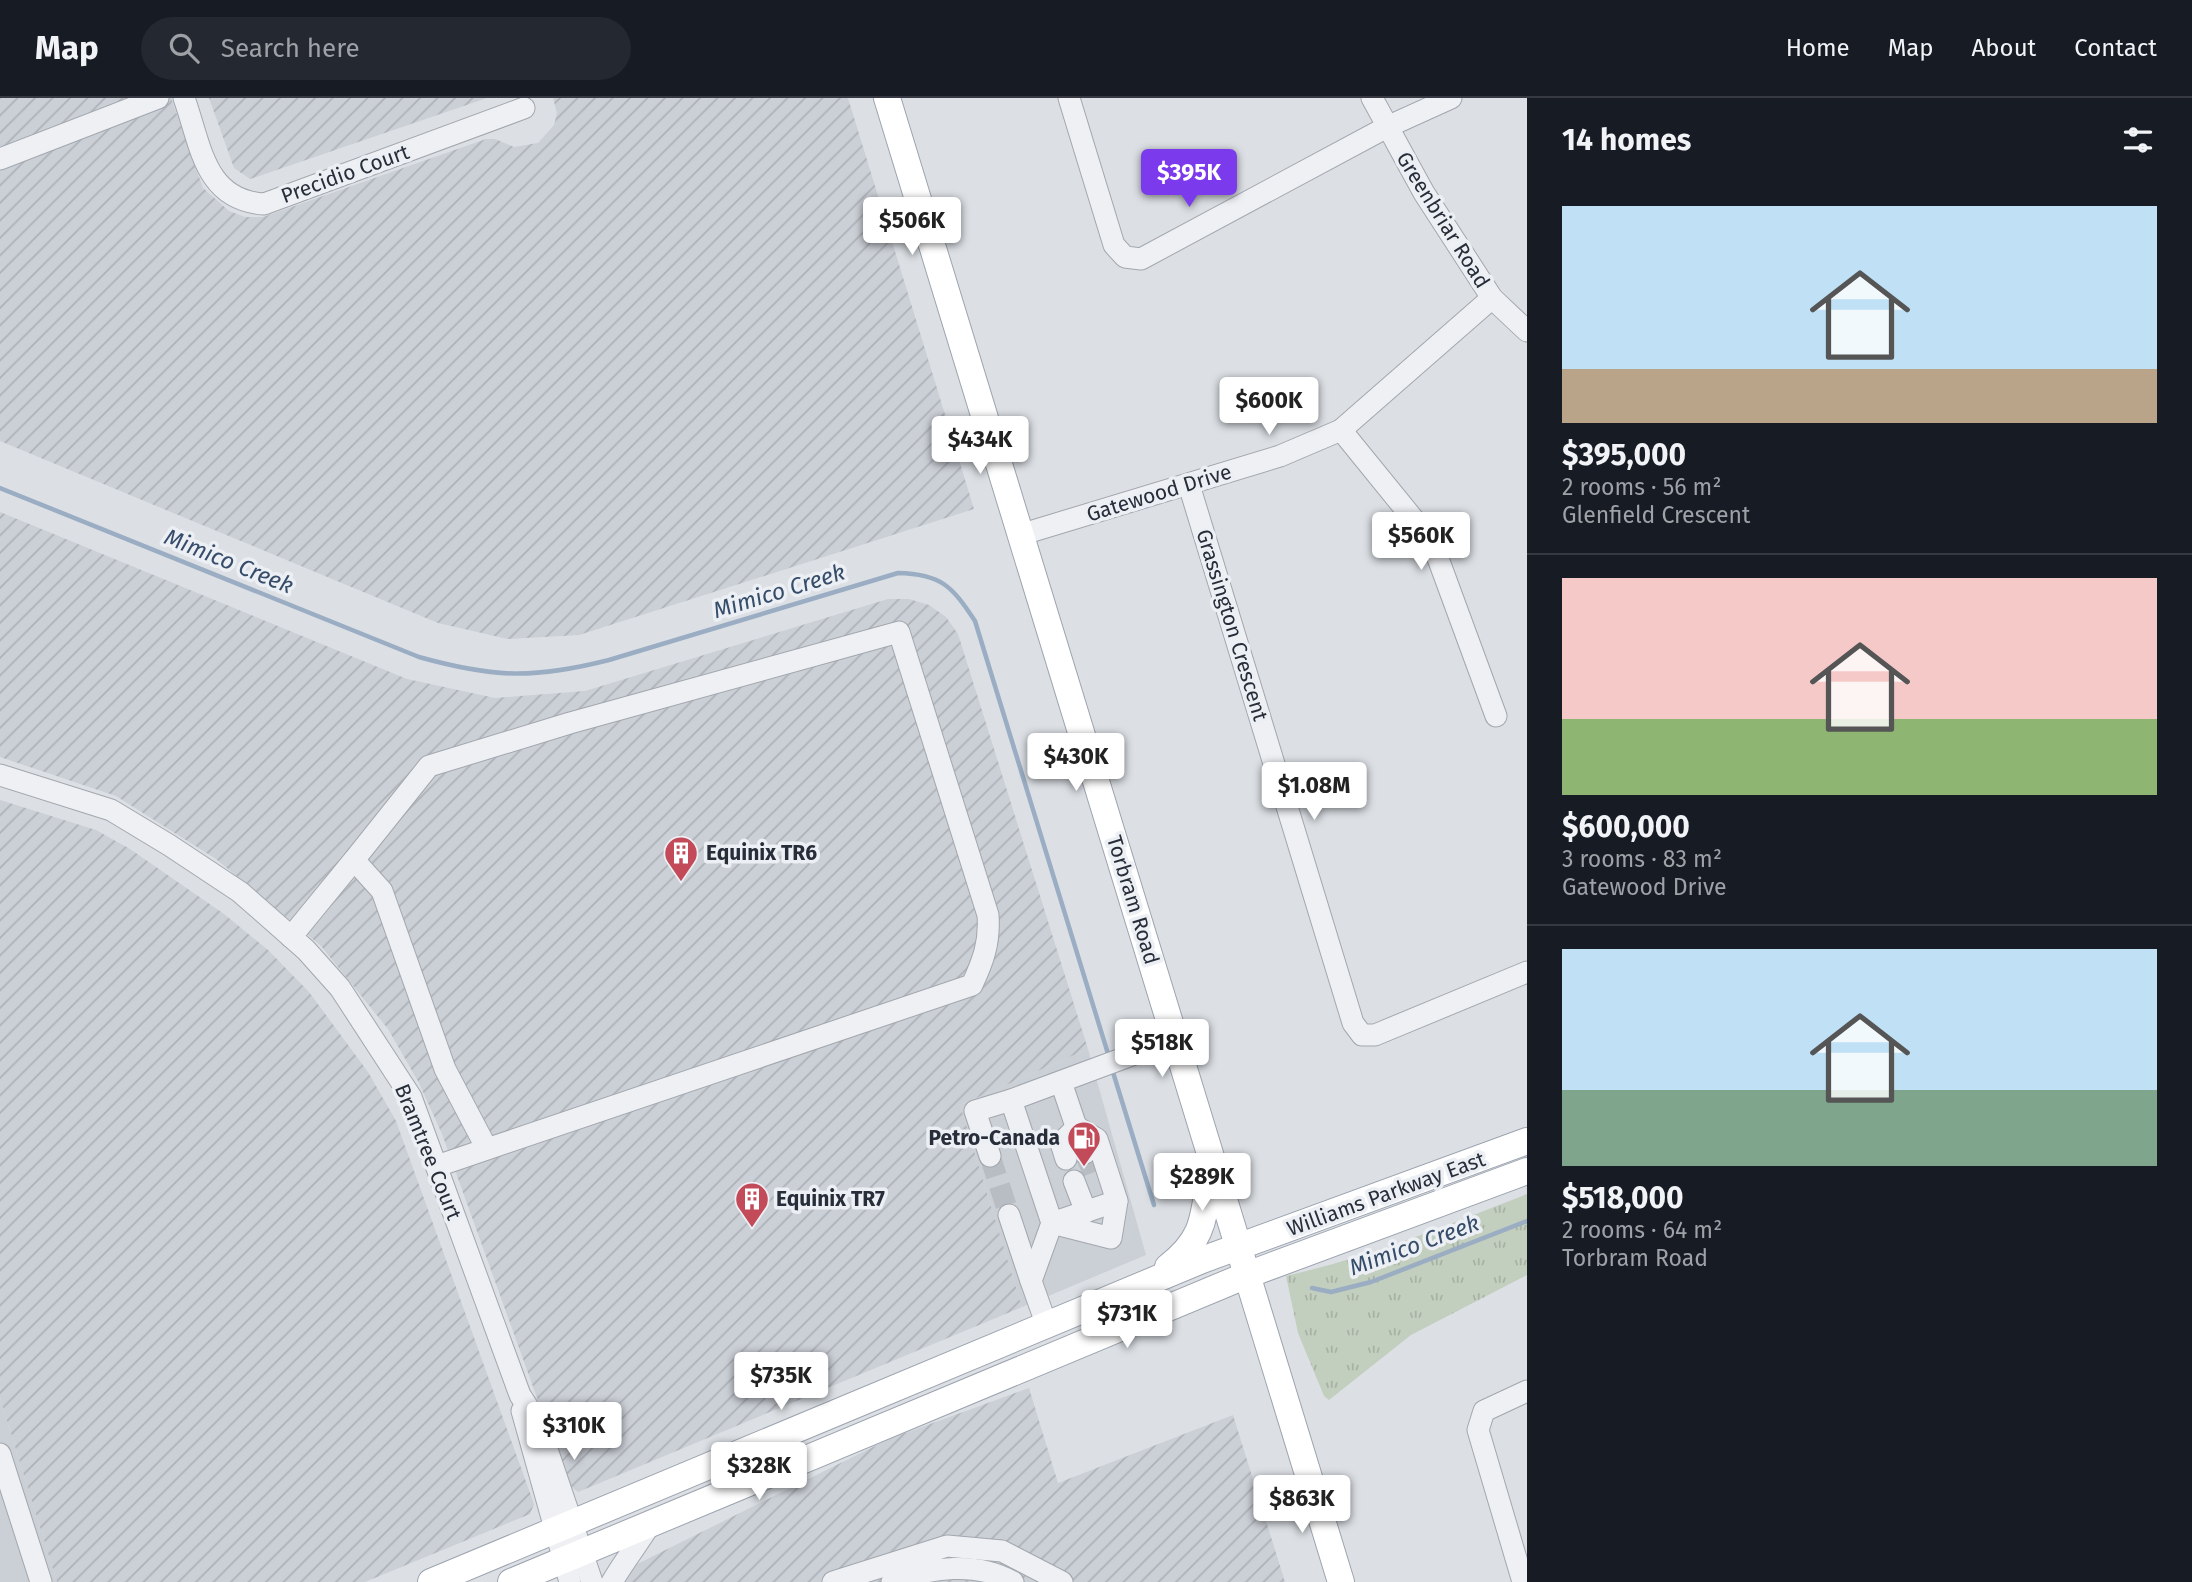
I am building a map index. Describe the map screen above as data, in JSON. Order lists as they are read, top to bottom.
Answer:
{
  "streets": {
    "main road": ["Torbram Road", "Williams Parkway East"],
    "street": [
      "Precidio Court",
      "Greenbriar Road",
      "Gatewood Drive",
      "Grassington Crescent",
      "Bramtree Court"
    ]
  },
  "crossings": [
    ["Greenbriar Road", "Gatewood Drive"],
    ["Gatewood Drive", "Grassington Crescent"],
    ["Gatewood Drive", "Torbram Road"],
    ["Torbram Road", "Williams Parkway East"],
    ["Bramtree Court", "Williams Parkway East"]
  ],
  "water": ["Mimico Creek"],
  "places": {
    "building": ["Equinix TR6", "Equinix TR7"],
    "fuel station": ["Petro-Canada"]
  },
  "page": {
    "header": "Map",
    "search": "Search here",
    "nav": [
      "Home",
      "Map",
      "About",
      "Contact"
    ],
    "heading": "14 homes",
    "price": [
      "$395K",
      "$506K",
      "$600K",
      "$434K",
      "$560K",
      "$430K",
      "$1.08M",
      "$518K",
      "$289K",
      "$731K",
      "$735K",
      "$310K",
      "$328K",
      "$863K"
    ],
    "list": [
      {
        "name": "$395,000",
        "note": "2 rooms · 56 m² · Glenfield Crescent"
      },
      {
        "name": "$600,000",
        "note": "3 rooms · 83 m² · Gatewood Drive"
      },
      {
        "name": "$518,000",
        "note": "2 rooms · 64 m² · Torbram Road"
      }
    ]
  }
}
